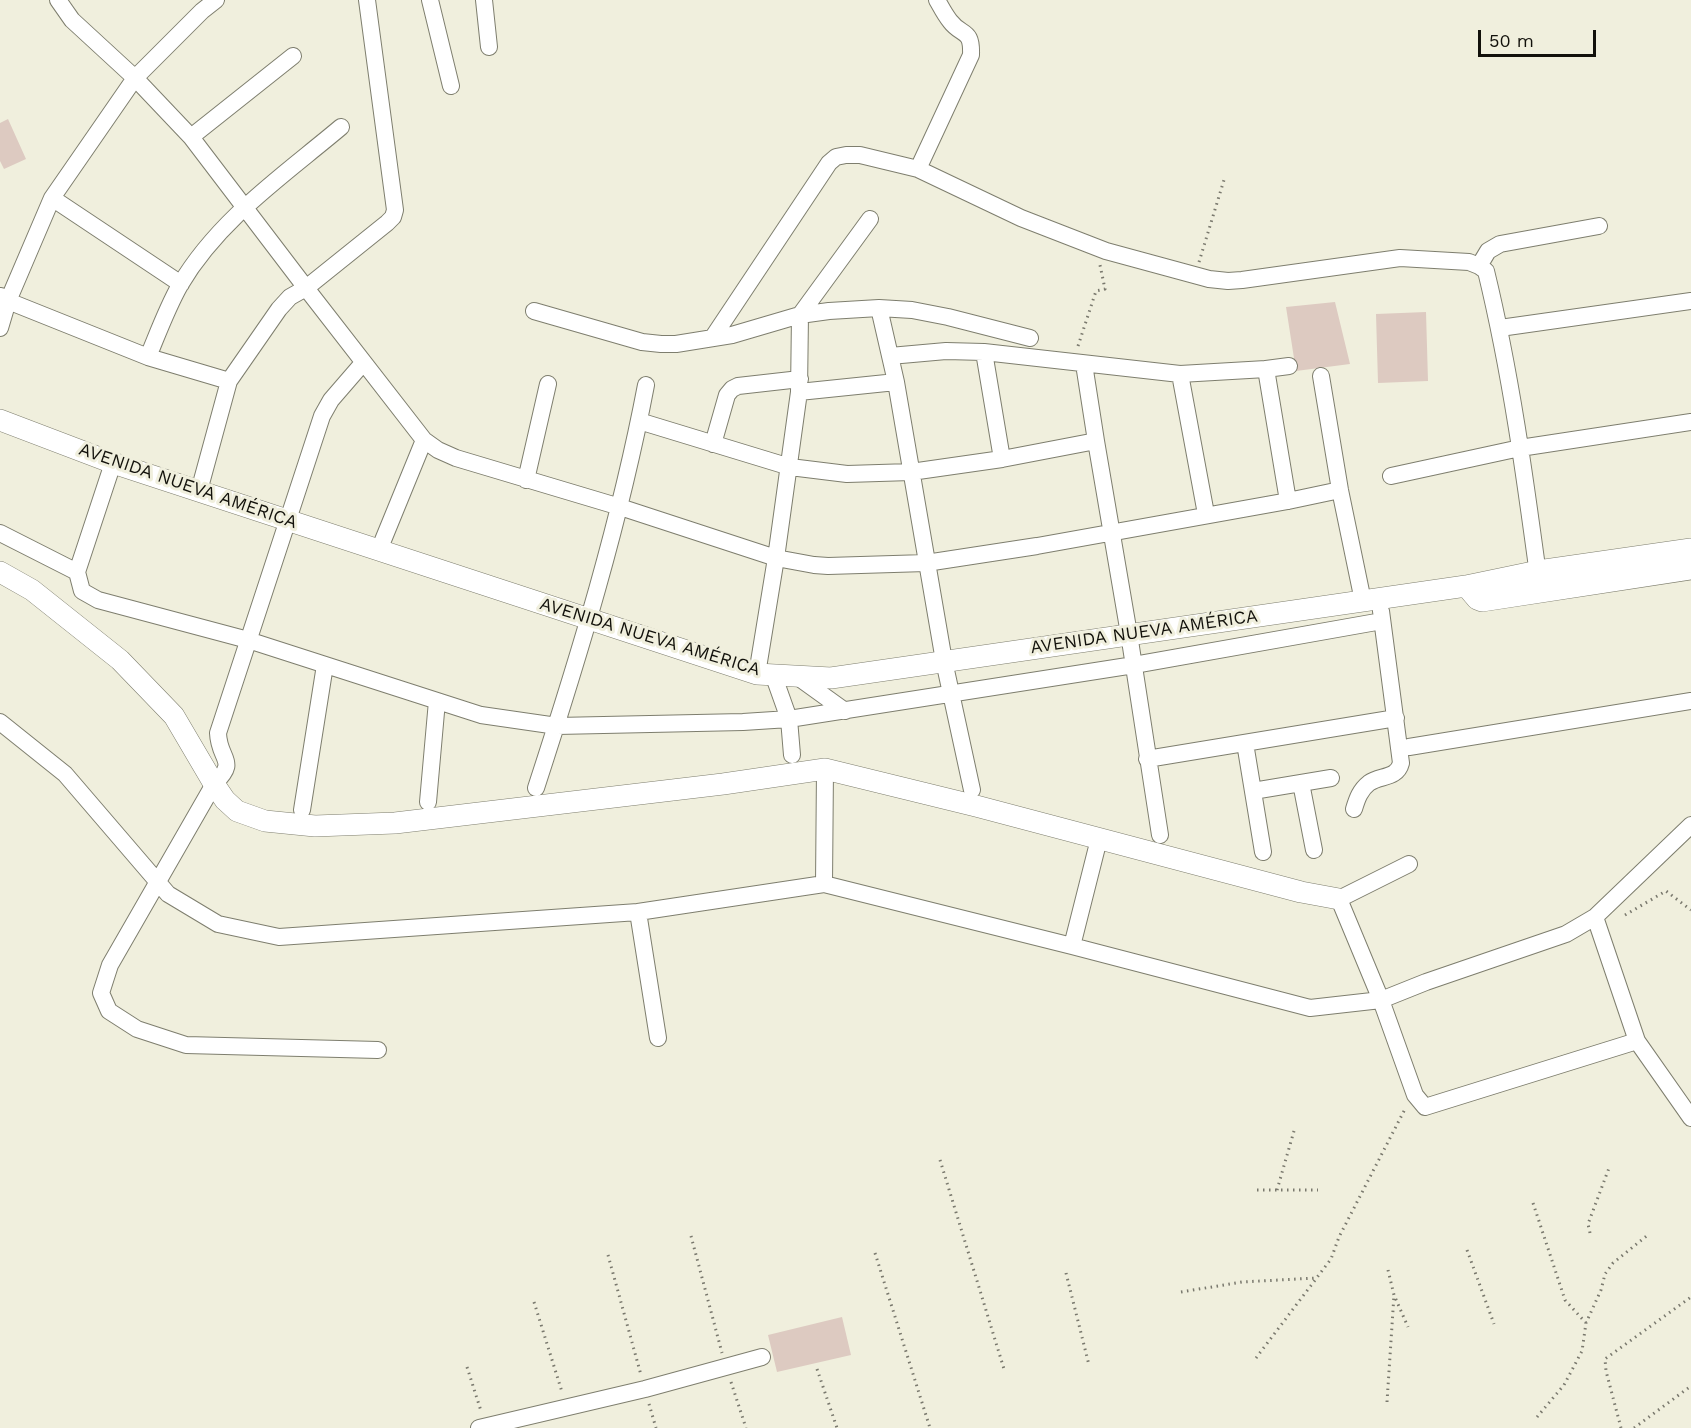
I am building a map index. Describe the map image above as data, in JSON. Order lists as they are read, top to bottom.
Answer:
{
  "streets": {
    "street": ["AVENIDA NUEVA AMÉRICA"]
  },
  "scale_bar": "50 m"
}
